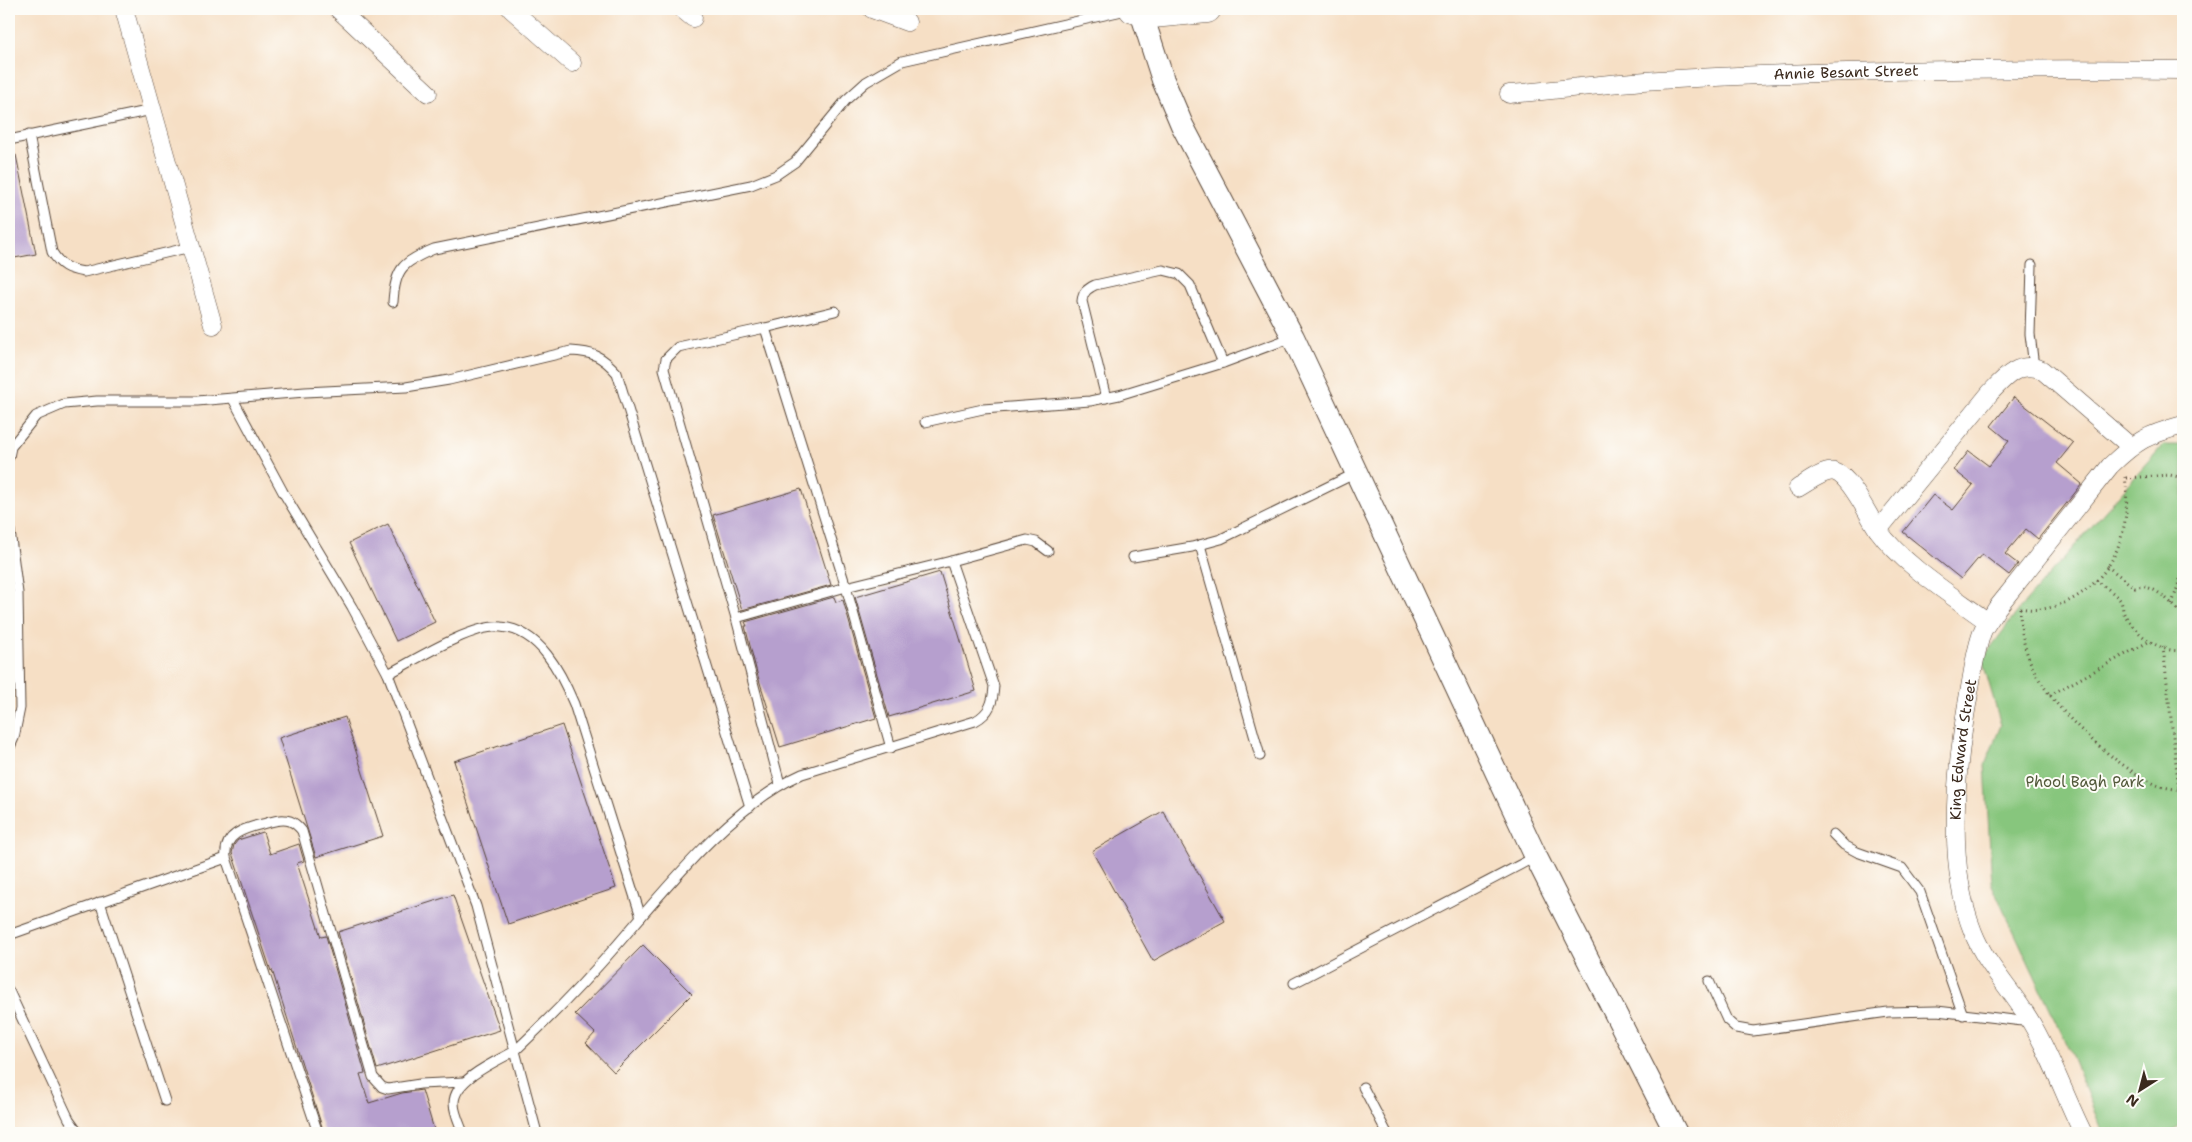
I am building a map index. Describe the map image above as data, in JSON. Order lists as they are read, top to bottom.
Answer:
{
  "streets": {
    "street": ["Annie Besant Street", "King Edward Street"]
  },
  "parks": ["Phool Bagh Park"],
  "north": "bottom left"
}
